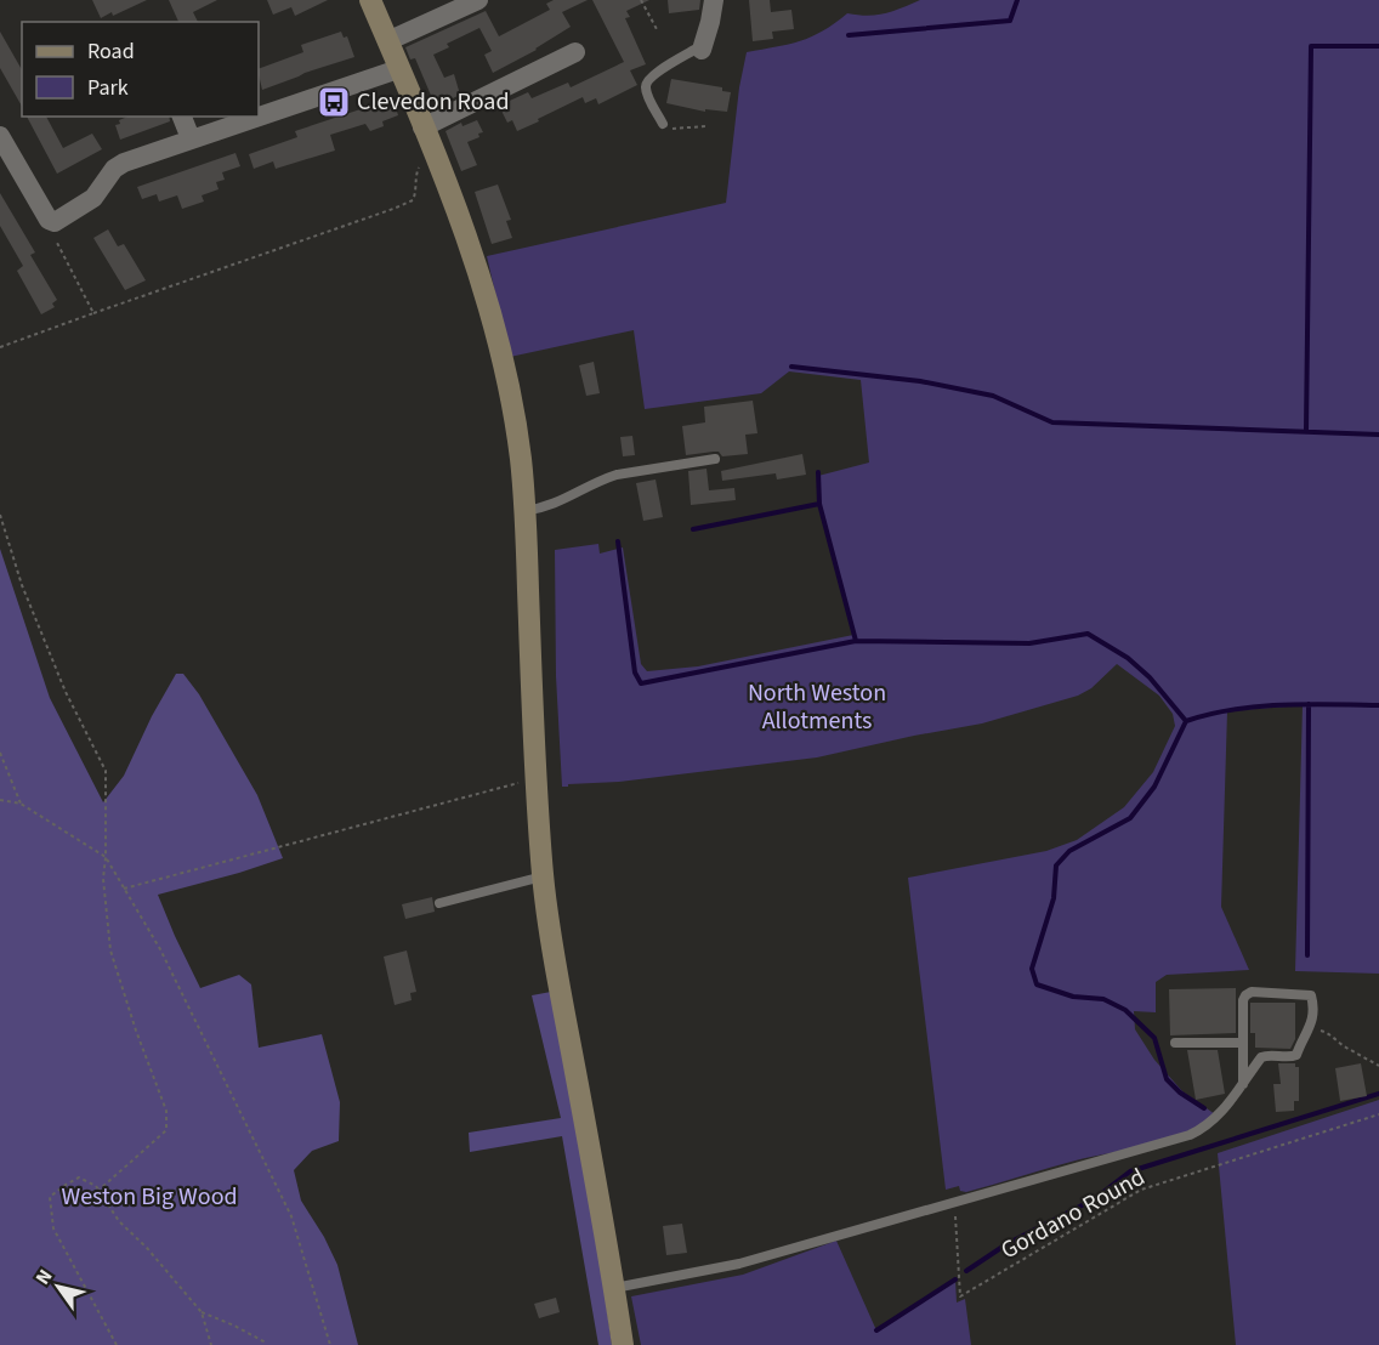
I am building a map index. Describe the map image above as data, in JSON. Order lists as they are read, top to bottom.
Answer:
{
  "streets": {
    "path": ["Gordano Round"]
  },
  "parks": ["North Weston Allotments", "Weston Big Wood"],
  "places": {
    "bus stop": ["Clevedon Road"]
  },
  "legend": ["Road", "Park"],
  "north": "top left"
}
